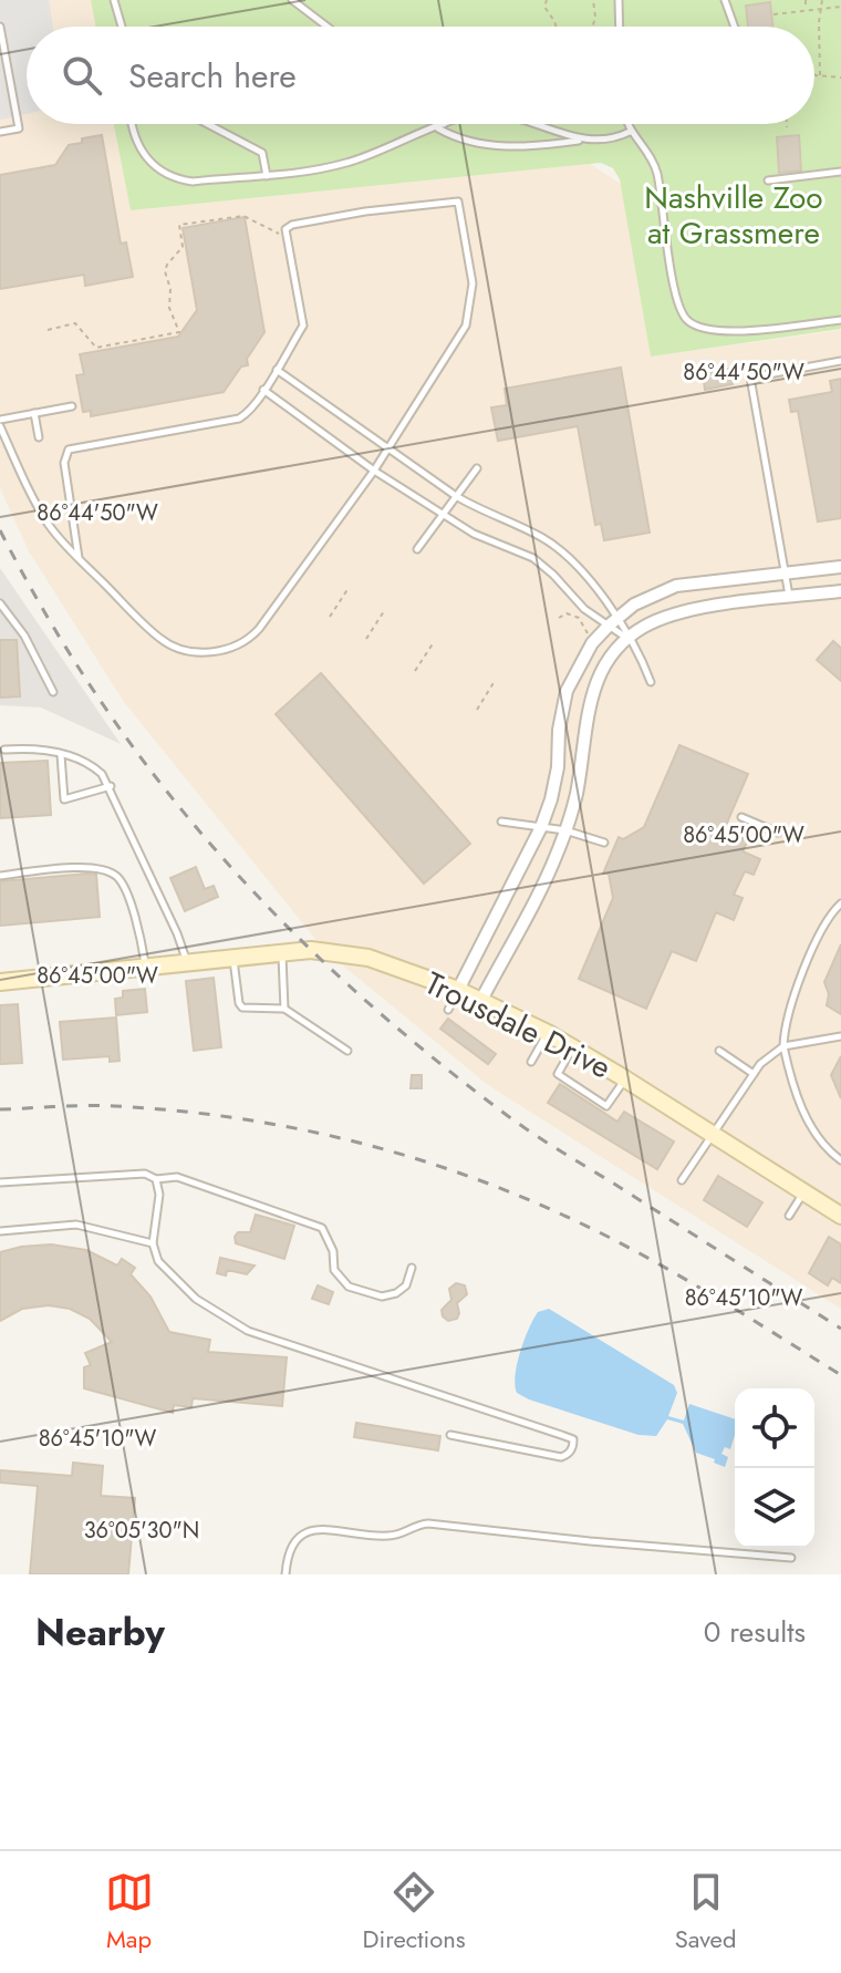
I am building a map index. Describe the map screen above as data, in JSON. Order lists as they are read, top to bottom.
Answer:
{
  "streets": {
    "street": ["Trousdale Drive"]
  },
  "parks": ["Nashville Zoo at Grassmere"],
  "page": {
    "search": "Search here",
    "heading": ["Nearby", "0 results"],
    "nav": ["Map", "Directions", "Saved"]
  },
  "coordinates": [
    "86°44'50\"W",
    "86°45'00\"W",
    "86°45'10\"W",
    "36°05'30\"N"
  ]
}
